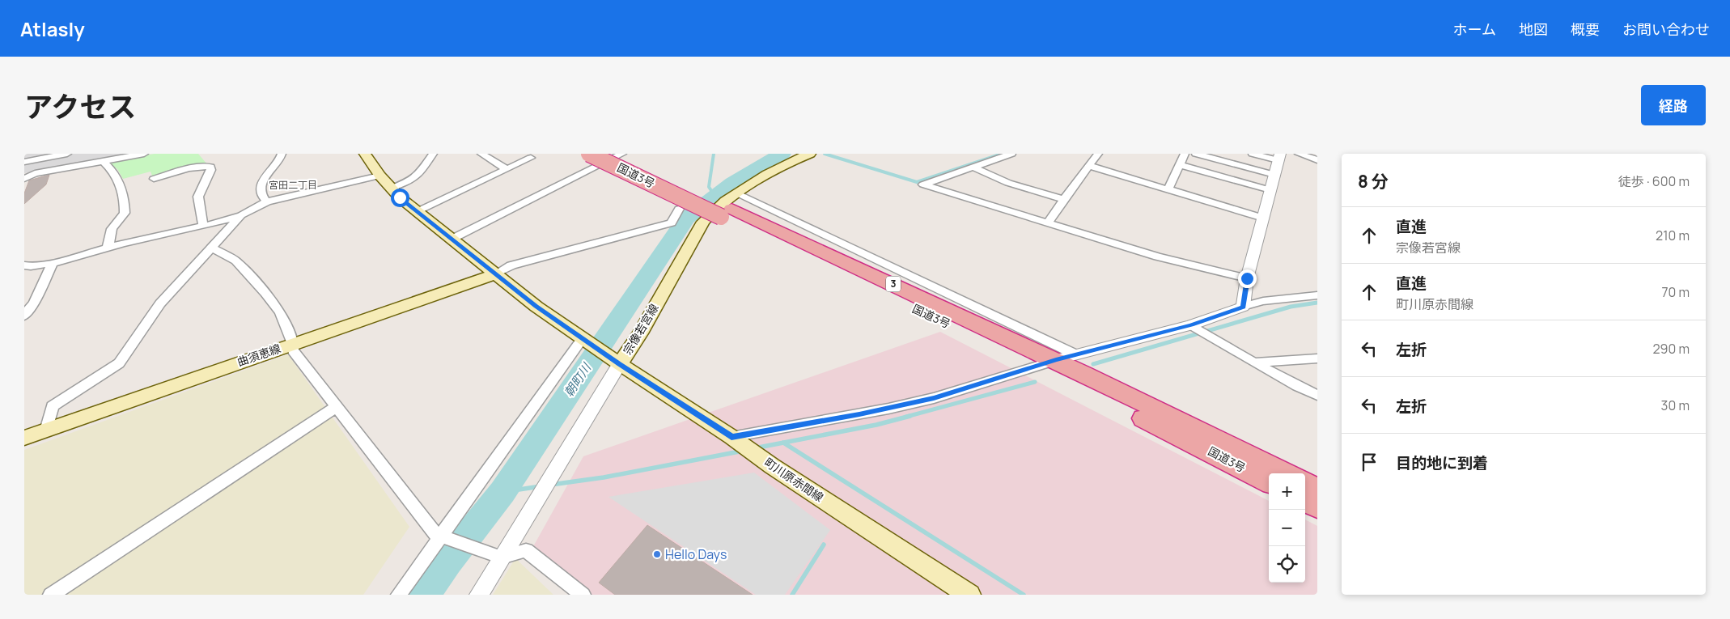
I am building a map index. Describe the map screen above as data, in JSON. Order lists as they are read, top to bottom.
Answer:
{
  "streets": {
    "highway": ["国道3号", "3"],
    "main road": ["宗像若宮線", "曲須恵線", "町川原赤間線"]
  },
  "crossings": [
    ["国道3号", "宗像若宮線"],
    ["宗像若宮線", "曲須恵線"],
    ["宗像若宮線", "町川原赤間線"]
  ],
  "districts": ["宮田二丁目"],
  "water": ["朝町川"],
  "places": ["Hello Days"],
  "page": {
    "header": "Atlasly",
    "nav": [
      "ホーム",
      "地図",
      "概要",
      "お問い合わせ"
    ],
    "title": "アクセス",
    "buttons": "経路",
    "heading": ["8 分", "徒歩 · 600 m"],
    "list": [
      ["直進", "宗像若宮線", "210 m"],
      ["直進", "町川原赤間線", "70 m"],
      ["左折", "290 m"],
      ["左折", "30 m"],
      "目的地に到着"
    ],
    "map_buttons": ["+", "−"]
  }
}
